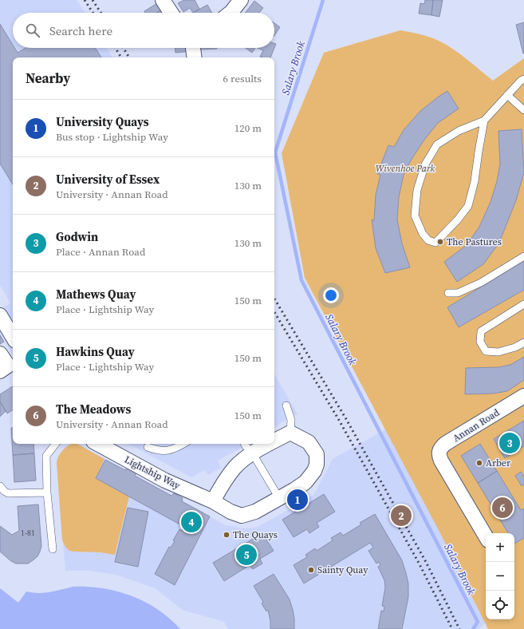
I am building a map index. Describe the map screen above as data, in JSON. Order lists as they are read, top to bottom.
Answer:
{
  "streets": {
    "street": ["Annan Road", "Lightship Way"]
  },
  "water": ["Salary Brook"],
  "parks": ["Wivenhoe Park"],
  "places": [
    "The Pastures",
    "Arber",
    "The Quays",
    "Sainty Quay"
  ],
  "house_numbers": ["1-81"],
  "page": {
    "search": "Search here",
    "heading": ["Nearby", "6 results"],
    "list": [
      {
        "mark": "1",
        "name": "University Quays",
        "note": "Bus stop · Lightship Way",
        "value": "120 m"
      },
      {
        "mark": "2",
        "name": "University of Essex",
        "note": "University · Annan Road",
        "value": "130 m"
      },
      {
        "mark": "3",
        "name": "Godwin",
        "note": "Place · Annan Road",
        "value": "130 m"
      },
      {
        "mark": "4",
        "name": "Mathews Quay",
        "note": "Place · Lightship Way",
        "value": "150 m"
      },
      {
        "mark": "5",
        "name": "Hawkins Quay",
        "note": "Place · Lightship Way",
        "value": "150 m"
      },
      {
        "mark": "6",
        "name": "The Meadows",
        "note": "University · Annan Road",
        "value": "150 m"
      }
    ],
    "pins": [
      "3",
      "1",
      "6",
      "2",
      "4",
      "5"
    ],
    "map_buttons": ["+", "−"]
  }
}
